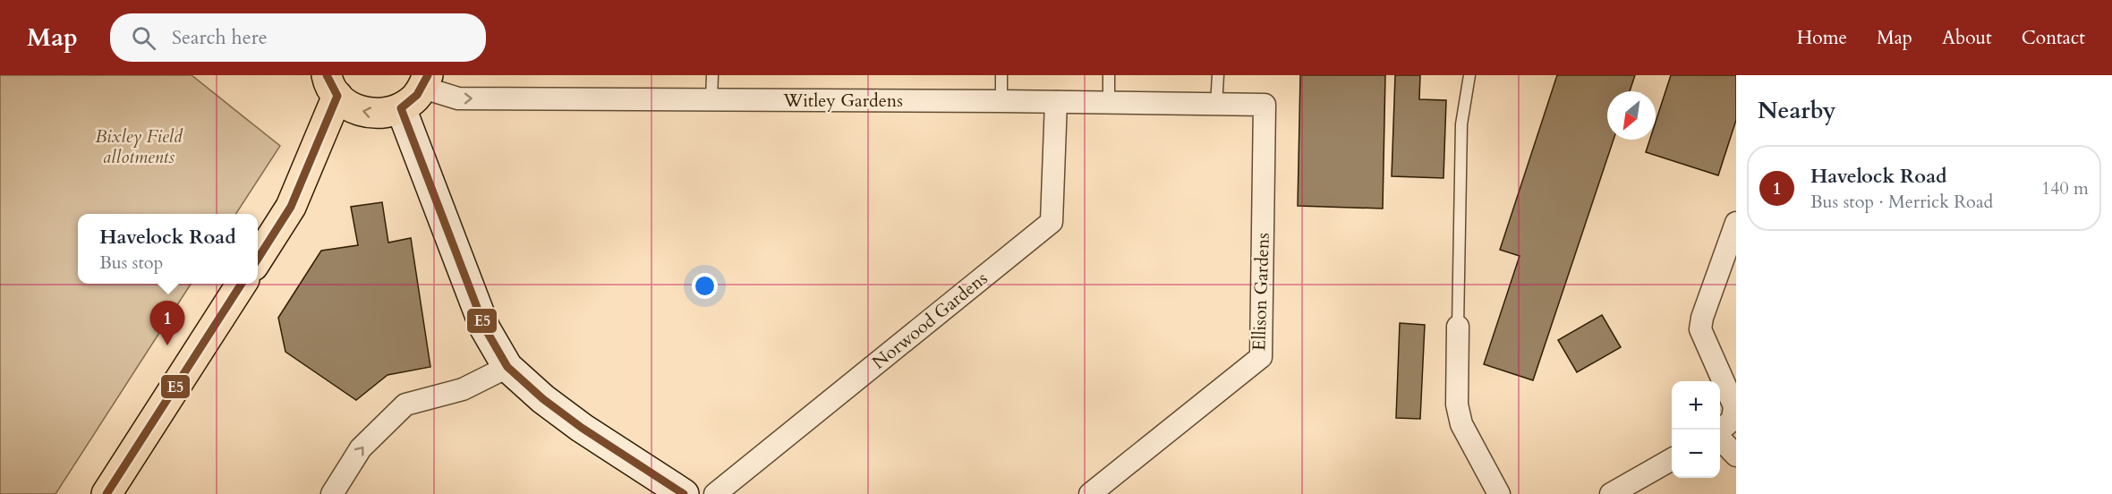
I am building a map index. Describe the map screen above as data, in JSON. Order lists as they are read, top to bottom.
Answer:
{
  "streets": {
    "street": ["Witley Gardens", "Ellison Gardens", "Norwood Gardens"]
  },
  "crossings": [
    ["Witley Gardens", "Ellison Gardens"],
    ["Witley Gardens", "Norwood Gardens"]
  ],
  "parks": ["Bixley Field allotments"],
  "lines": ["transit line E5"],
  "north": "bottom left",
  "page": {
    "header": "Map",
    "search": "Search here",
    "nav": [
      "Home",
      "Map",
      "About",
      "Contact"
    ],
    "heading": "Nearby",
    "list": [
      {
        "mark": "1",
        "name": "Havelock Road",
        "note": "Bus stop · Merrick Road",
        "value": "140 m"
      }
    ],
    "popup": ["Havelock Road", "Bus stop"],
    "pins": "1",
    "map_buttons": ["+", "−"]
  }
}
